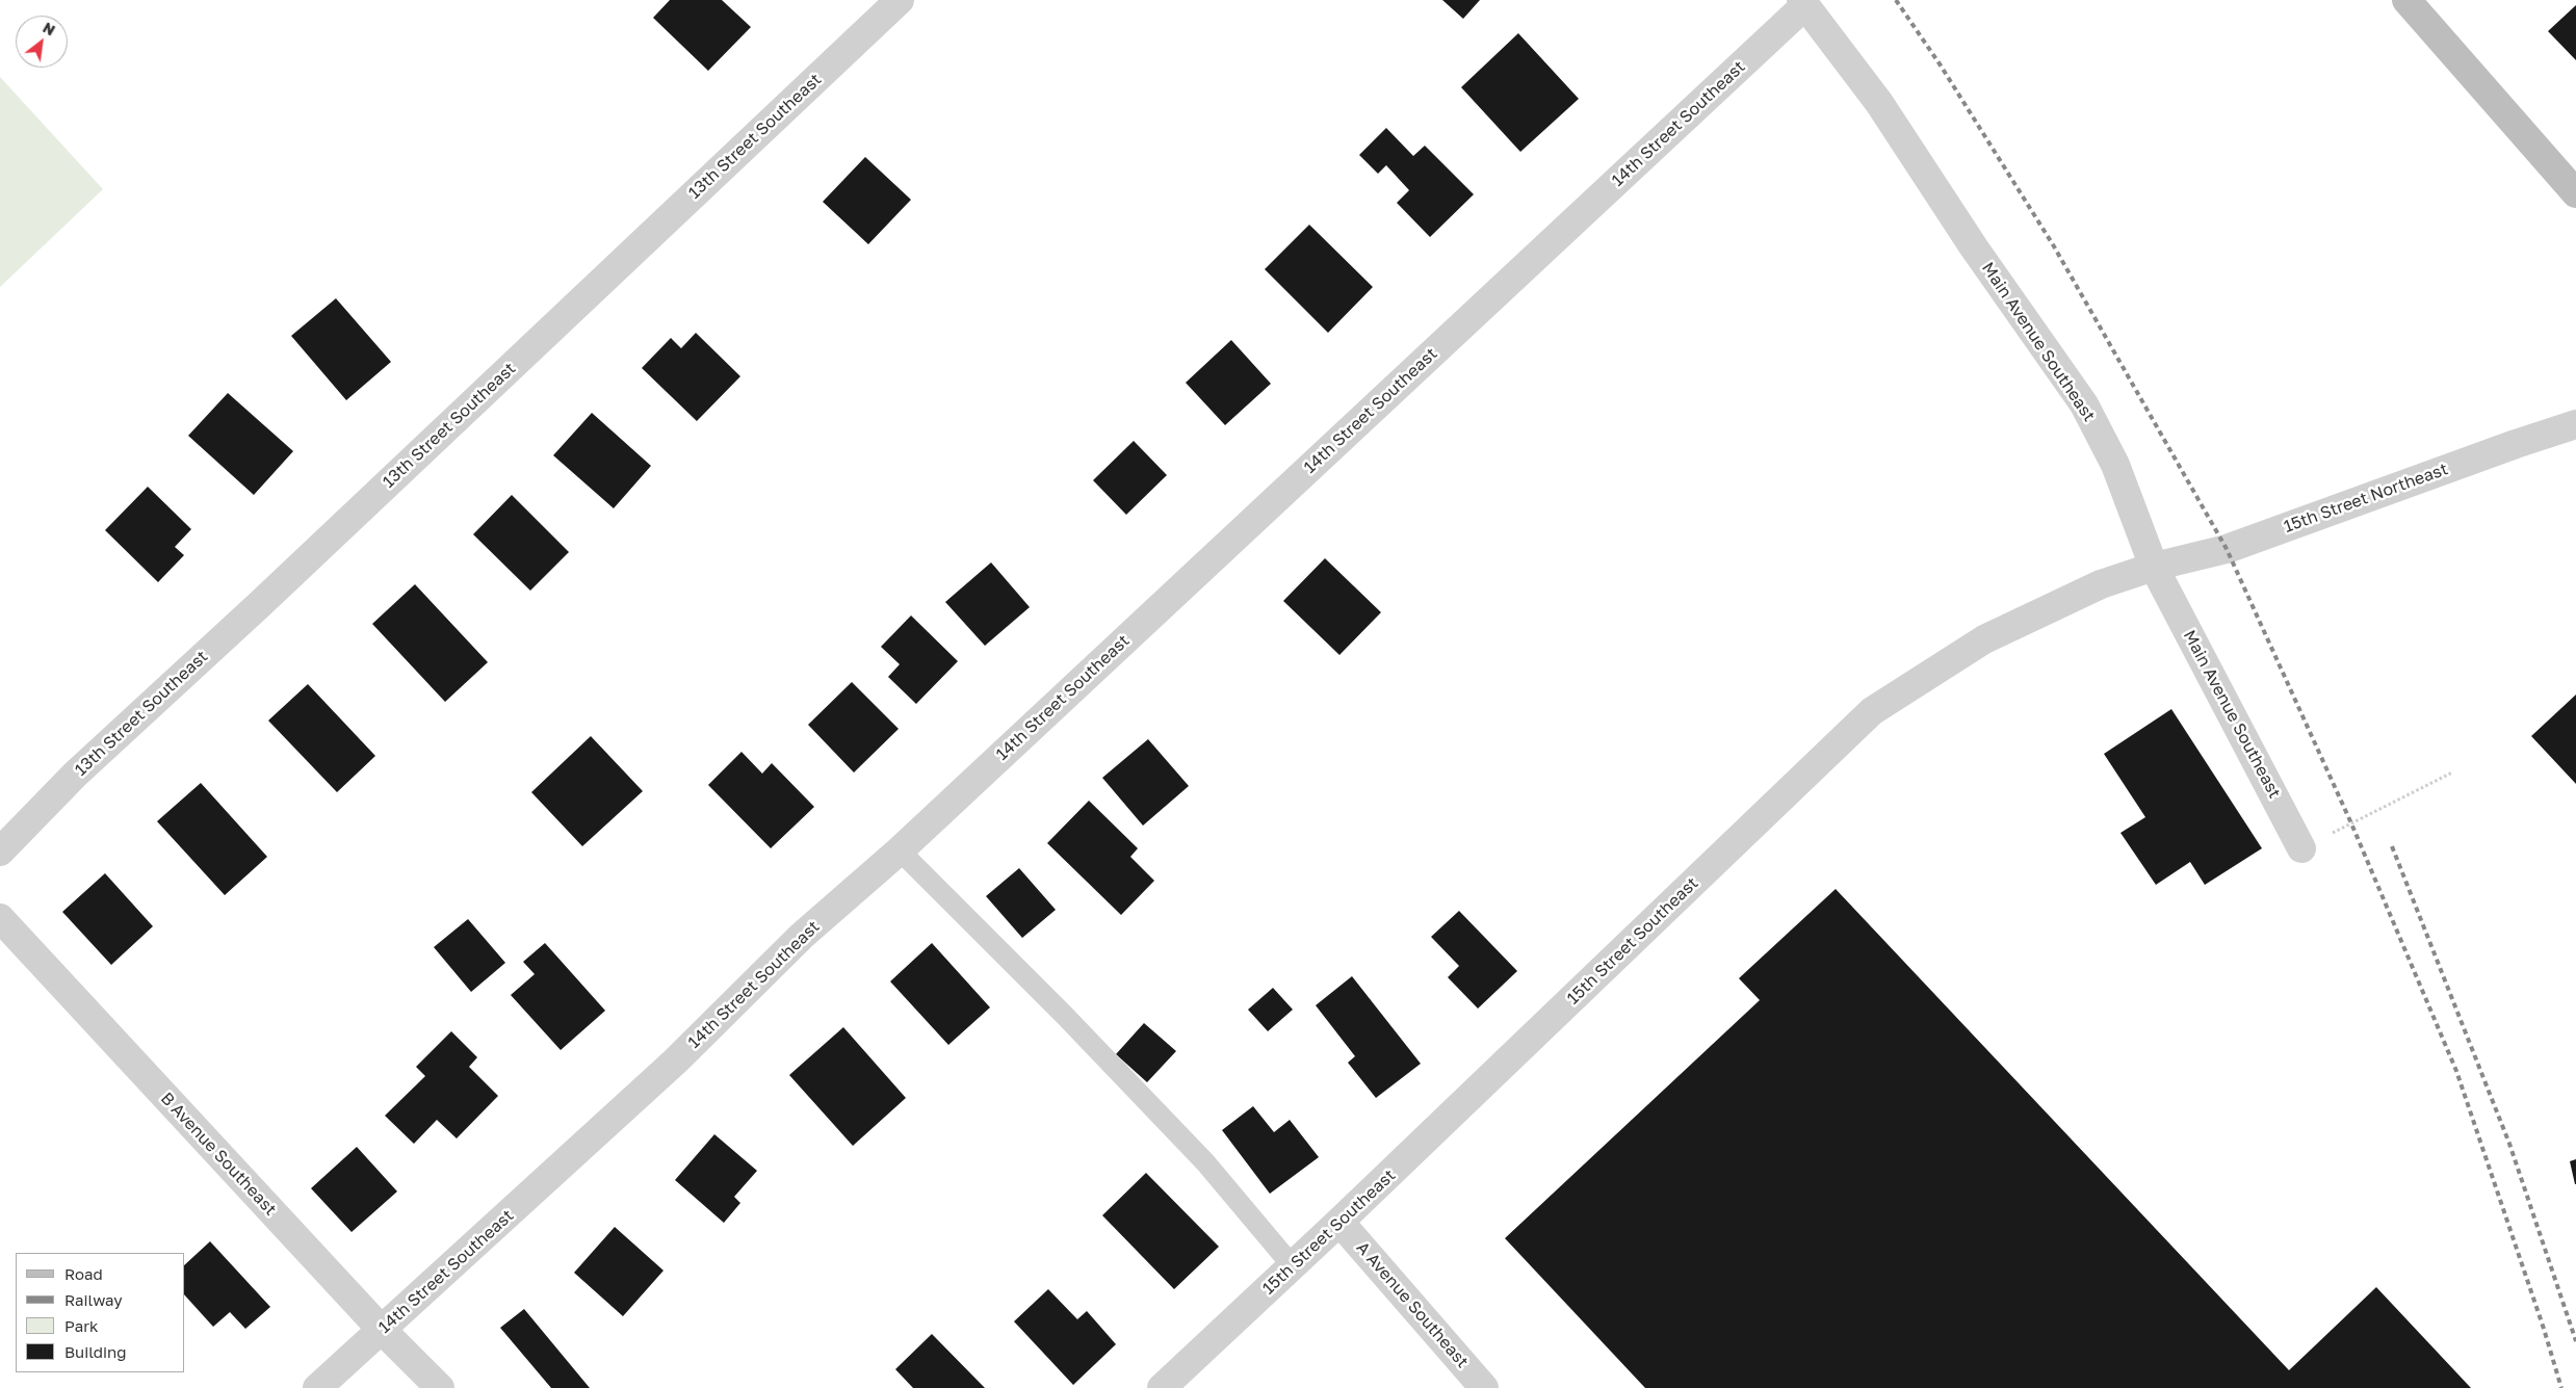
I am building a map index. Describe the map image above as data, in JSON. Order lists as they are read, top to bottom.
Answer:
{
  "streets": {
    "street": [
      "14th Street Southeast",
      "13th Street Southeast",
      "Main Avenue Southeast",
      "15th Street Northeast",
      "15th Street Southeast",
      "B Avenue Southeast",
      "A Avenue Southeast"
    ]
  },
  "crossings": [
    ["14th Street Southeast", "Main Avenue Southeast"],
    ["14th Street Southeast", "B Avenue Southeast"],
    ["Main Avenue Southeast", "15th Street Northeast"],
    ["Main Avenue Southeast", "15th Street Southeast"],
    ["15th Street Northeast", "15th Street Southeast"],
    ["15th Street Southeast", "A Avenue Southeast"]
  ],
  "legend": [
    "Road",
    "Railway",
    "Park",
    "Building"
  ],
  "north": "top right"
}
